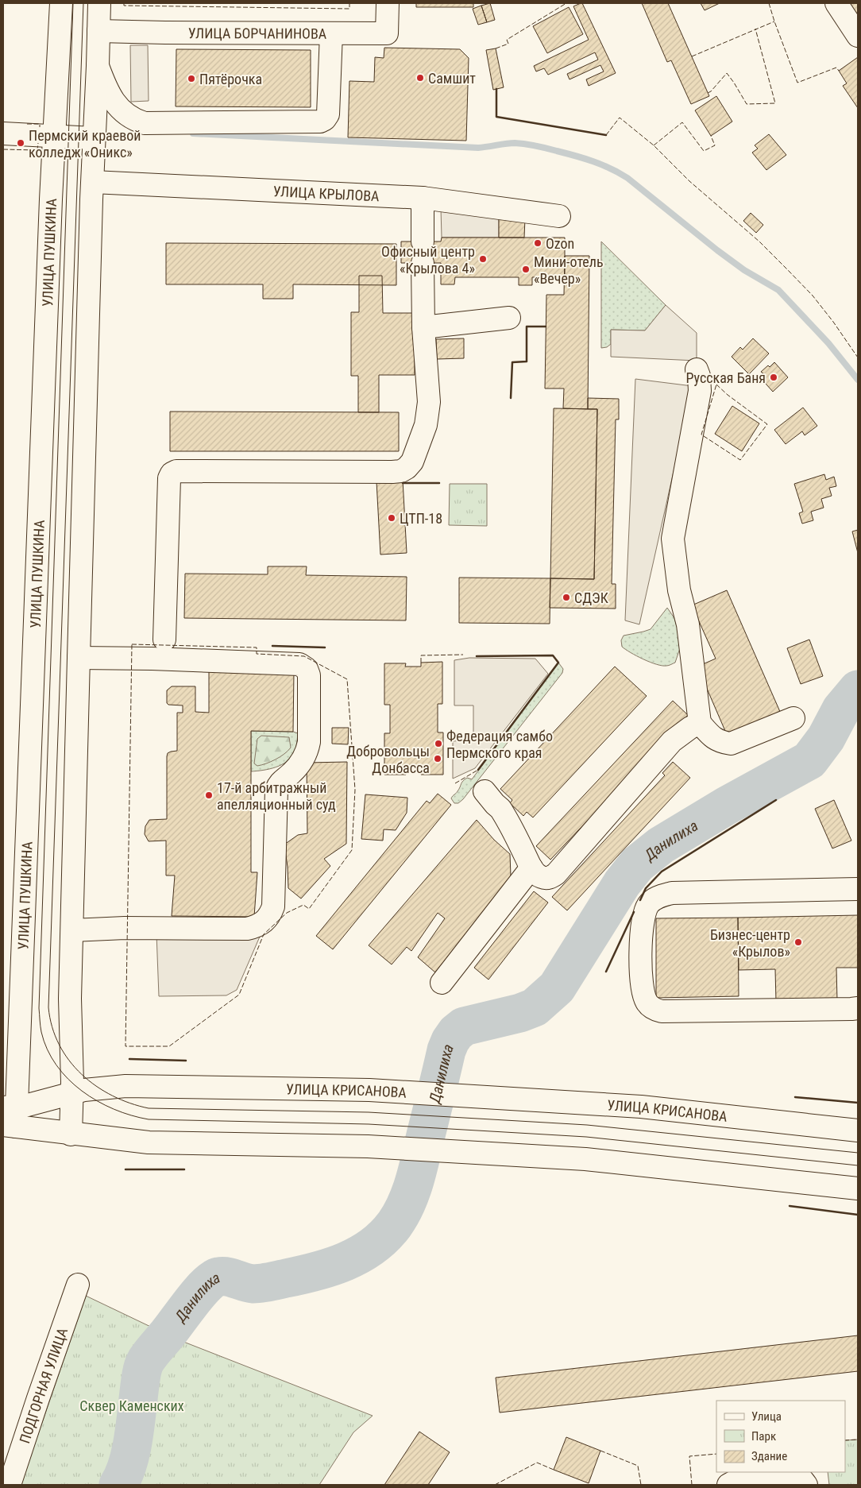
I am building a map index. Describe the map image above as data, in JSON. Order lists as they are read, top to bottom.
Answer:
{
  "streets": {
    "main road": [
      "УЛИЦА БОРЧАНИНОВА",
      "УЛИЦА КРЫЛОВА",
      "УЛИЦА ПУШКИНА",
      "УЛИЦА КРИСАНОВА",
      "ПОДГОРНАЯ УЛИЦА"
    ]
  },
  "crossings": [
    ["УЛИЦА ПУШКИНА", "УЛИЦА КРИСАНОВА"]
  ],
  "water": ["Данилиха"],
  "parks": ["Сквер Каменских"],
  "places": [
    "Самшит",
    "Пятёрочка",
    "Пермский краевой колледж «Оникс»",
    "Ozon",
    "Офисный центр «Крылова 4»",
    "Мини-отель «Вечер»",
    "Русская Баня",
    "ЦТП-18",
    "СДЭК",
    "Федерация самбо Пермского края",
    "Добровольцы Донбасса",
    "17-й арбитражный апелляционный суд",
    "Бизнес-центр «Крылов»"
  ],
  "legend": ["Улица", "Парк", "Здание"]
}
